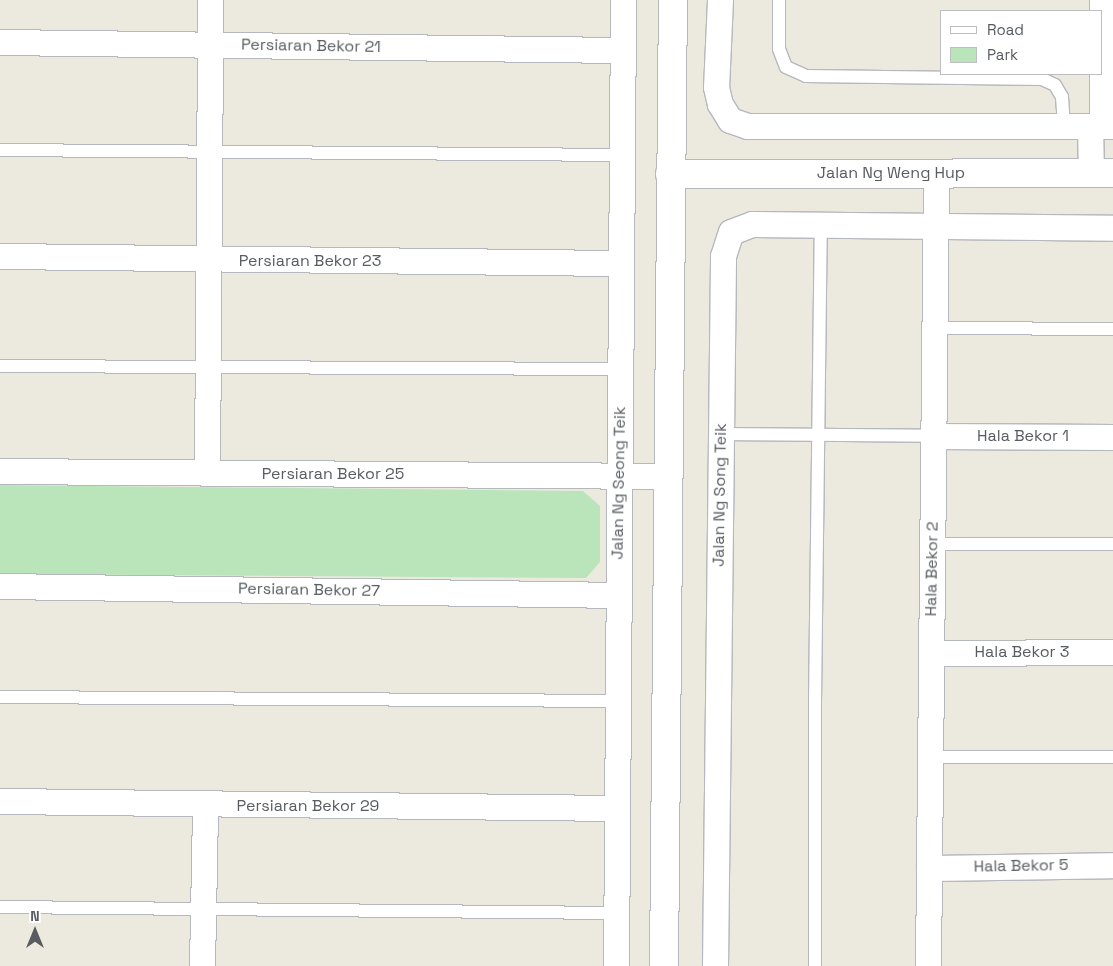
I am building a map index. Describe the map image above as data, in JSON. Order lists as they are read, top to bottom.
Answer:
{
  "streets": {
    "main road": ["Jalan Ng Weng Hup"],
    "street": [
      "Persiaran Bekor 21",
      "Persiaran Bekor 23",
      "Hala Bekor 1",
      "Persiaran Bekor 25",
      "Jalan Ng Seong Teik",
      "Jalan Ng Song Teik",
      "Hala Bekor 2",
      "Persiaran Bekor 27",
      "Hala Bekor 3",
      "Persiaran Bekor 29",
      "Hala Bekor 5"
    ]
  },
  "crossings": [
    ["Persiaran Bekor 21", "Jalan Ng Seong Teik"],
    ["Jalan Ng Weng Hup", "Hala Bekor 2"],
    ["Persiaran Bekor 23", "Jalan Ng Seong Teik"],
    ["Hala Bekor 1", "Hala Bekor 2"],
    ["Persiaran Bekor 25", "Jalan Ng Seong Teik"],
    ["Jalan Ng Seong Teik", "Persiaran Bekor 27"],
    ["Jalan Ng Seong Teik", "Persiaran Bekor 29"],
    ["Jalan Ng Song Teik", "Hala Bekor 2"],
    ["Hala Bekor 2", "Hala Bekor 3"],
    ["Hala Bekor 2", "Hala Bekor 5"]
  ],
  "legend": ["Road", "Park"],
  "north": "top"
}
